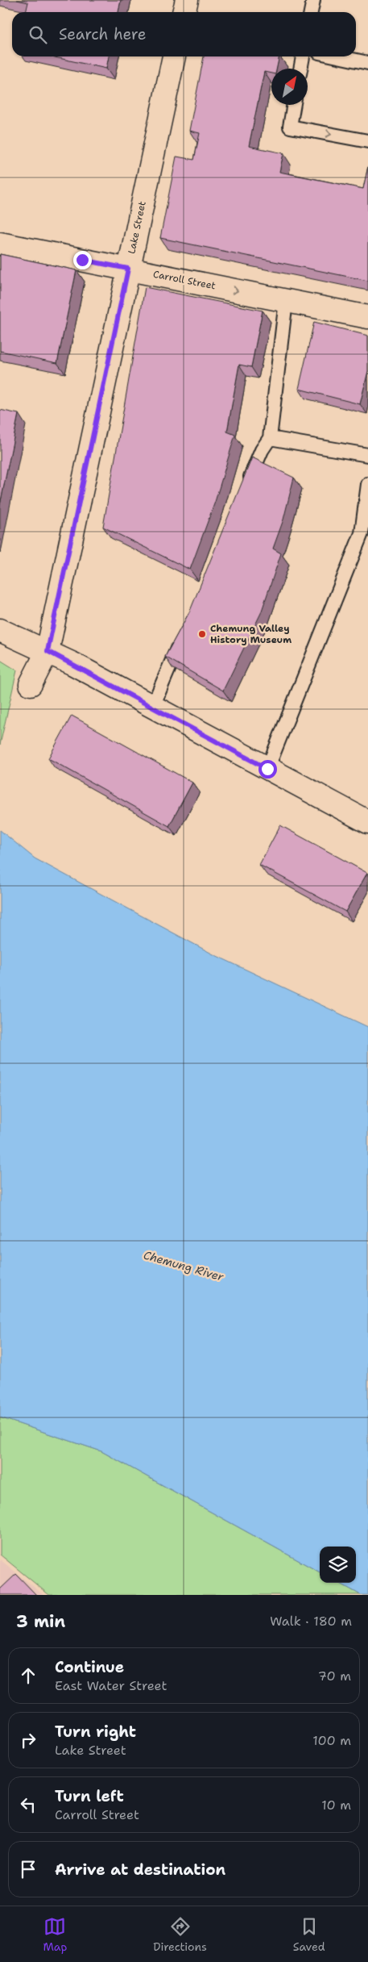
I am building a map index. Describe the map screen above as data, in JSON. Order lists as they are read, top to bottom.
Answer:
{
  "streets": {
    "street": ["Lake Street", "Carroll Street"]
  },
  "crossings": [
    ["Lake Street", "Carroll Street"]
  ],
  "one_way": ["Carroll Street"],
  "water": ["Chemung River"],
  "places": ["Chemung Valley History Museum"],
  "north": "top right",
  "page": {
    "search": "Search here",
    "heading": ["3 min", "Walk · 180 m"],
    "list": [
      ["Continue", "East Water Street", "70 m"],
      ["Turn right", "Lake Street", "100 m"],
      ["Turn left", "Carroll Street", "10 m"],
      "Arrive at destination"
    ],
    "nav": ["Map", "Directions", "Saved"]
  }
}
